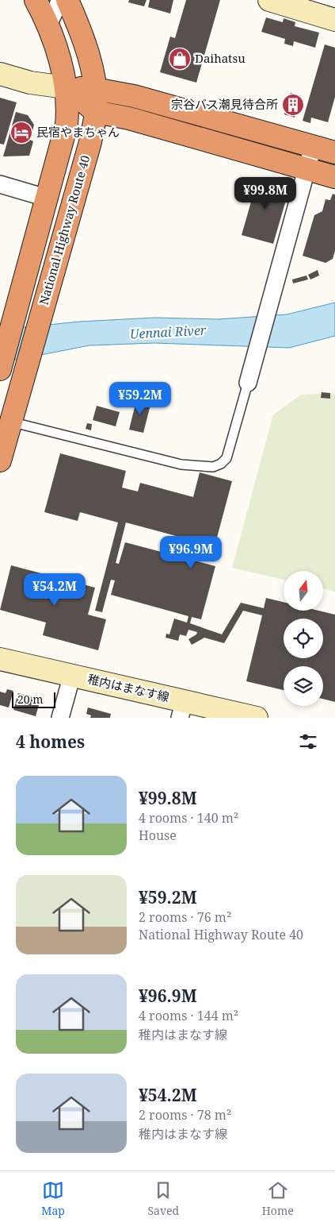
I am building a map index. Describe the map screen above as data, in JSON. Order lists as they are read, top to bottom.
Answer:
{
  "streets": {
    "highway": ["National Highway Route 40"],
    "street": ["稚内はまなす線"]
  },
  "water": ["Uennai River"],
  "places": {
    "shop": ["Daihatsu"],
    "building": ["宗谷バス潮見待合所"],
    "hotel": ["民宿やまちゃん"]
  },
  "scale_bar": "20 m",
  "north": "top",
  "page": {
    "price": [
      "¥99.8M",
      "¥59.2M",
      "¥96.9M",
      "¥54.2M"
    ],
    "scale": "20 m",
    "heading": "4 homes",
    "list": [
      {
        "name": "¥99.8M",
        "note": "4 rooms · 140 m² · House"
      },
      {
        "name": "¥59.2M",
        "note": "2 rooms · 76 m² · National Highway Route 40"
      },
      {
        "name": "¥96.9M",
        "note": "4 rooms · 144 m² · 稚内はまなす線"
      },
      {
        "name": "¥54.2M",
        "note": "2 rooms · 78 m² · 稚内はまなす線"
      }
    ],
    "tabs": ["Map", "Saved", "Home"]
  }
}
